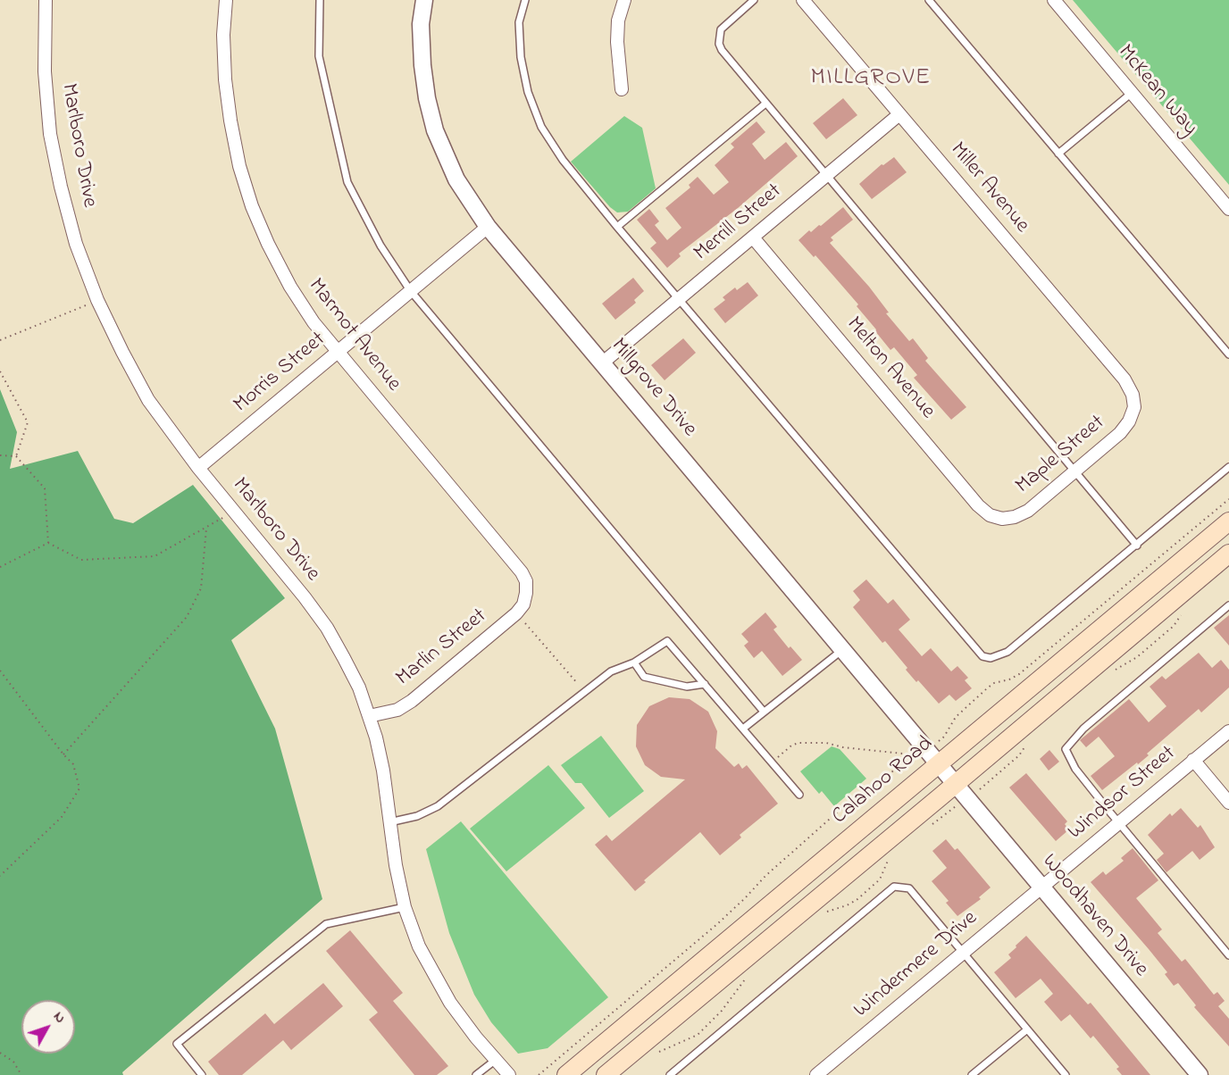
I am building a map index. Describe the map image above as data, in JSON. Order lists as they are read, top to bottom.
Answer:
{
  "streets": {
    "main road": ["Calahoo Road"],
    "street": [
      "McKean Way",
      "Marlboro Drive",
      "Miller Avenue",
      "Merrill Street",
      "Marmot Avenue",
      "Melton Avenue",
      "Morris Street",
      "Millgrove Drive",
      "Maple Street",
      "Marlin Street",
      "Windsor Street",
      "Woodhaven Drive",
      "Windermere Drive"
    ]
  },
  "crossings": [
    ["Marlboro Drive", "Morris Street"],
    ["Marlboro Drive", "Marlin Street"],
    ["Miller Avenue", "Merrill Street"],
    ["Miller Avenue", "Maple Street"],
    ["Merrill Street", "Melton Avenue"],
    ["Merrill Street", "Millgrove Drive"],
    ["Marmot Avenue", "Morris Street"],
    ["Marmot Avenue", "Marlin Street"],
    ["Melton Avenue", "Maple Street"],
    ["Morris Street", "Millgrove Drive"],
    ["Millgrove Drive", "Calahoo Road"],
    ["Millgrove Drive", "Woodhaven Drive"],
    ["Calahoo Road", "Woodhaven Drive"],
    ["Windsor Street", "Woodhaven Drive"],
    ["Windsor Street", "Windermere Drive"],
    ["Woodhaven Drive", "Windermere Drive"]
  ],
  "districts": ["MILLGROVE"],
  "north": "top right"
}
